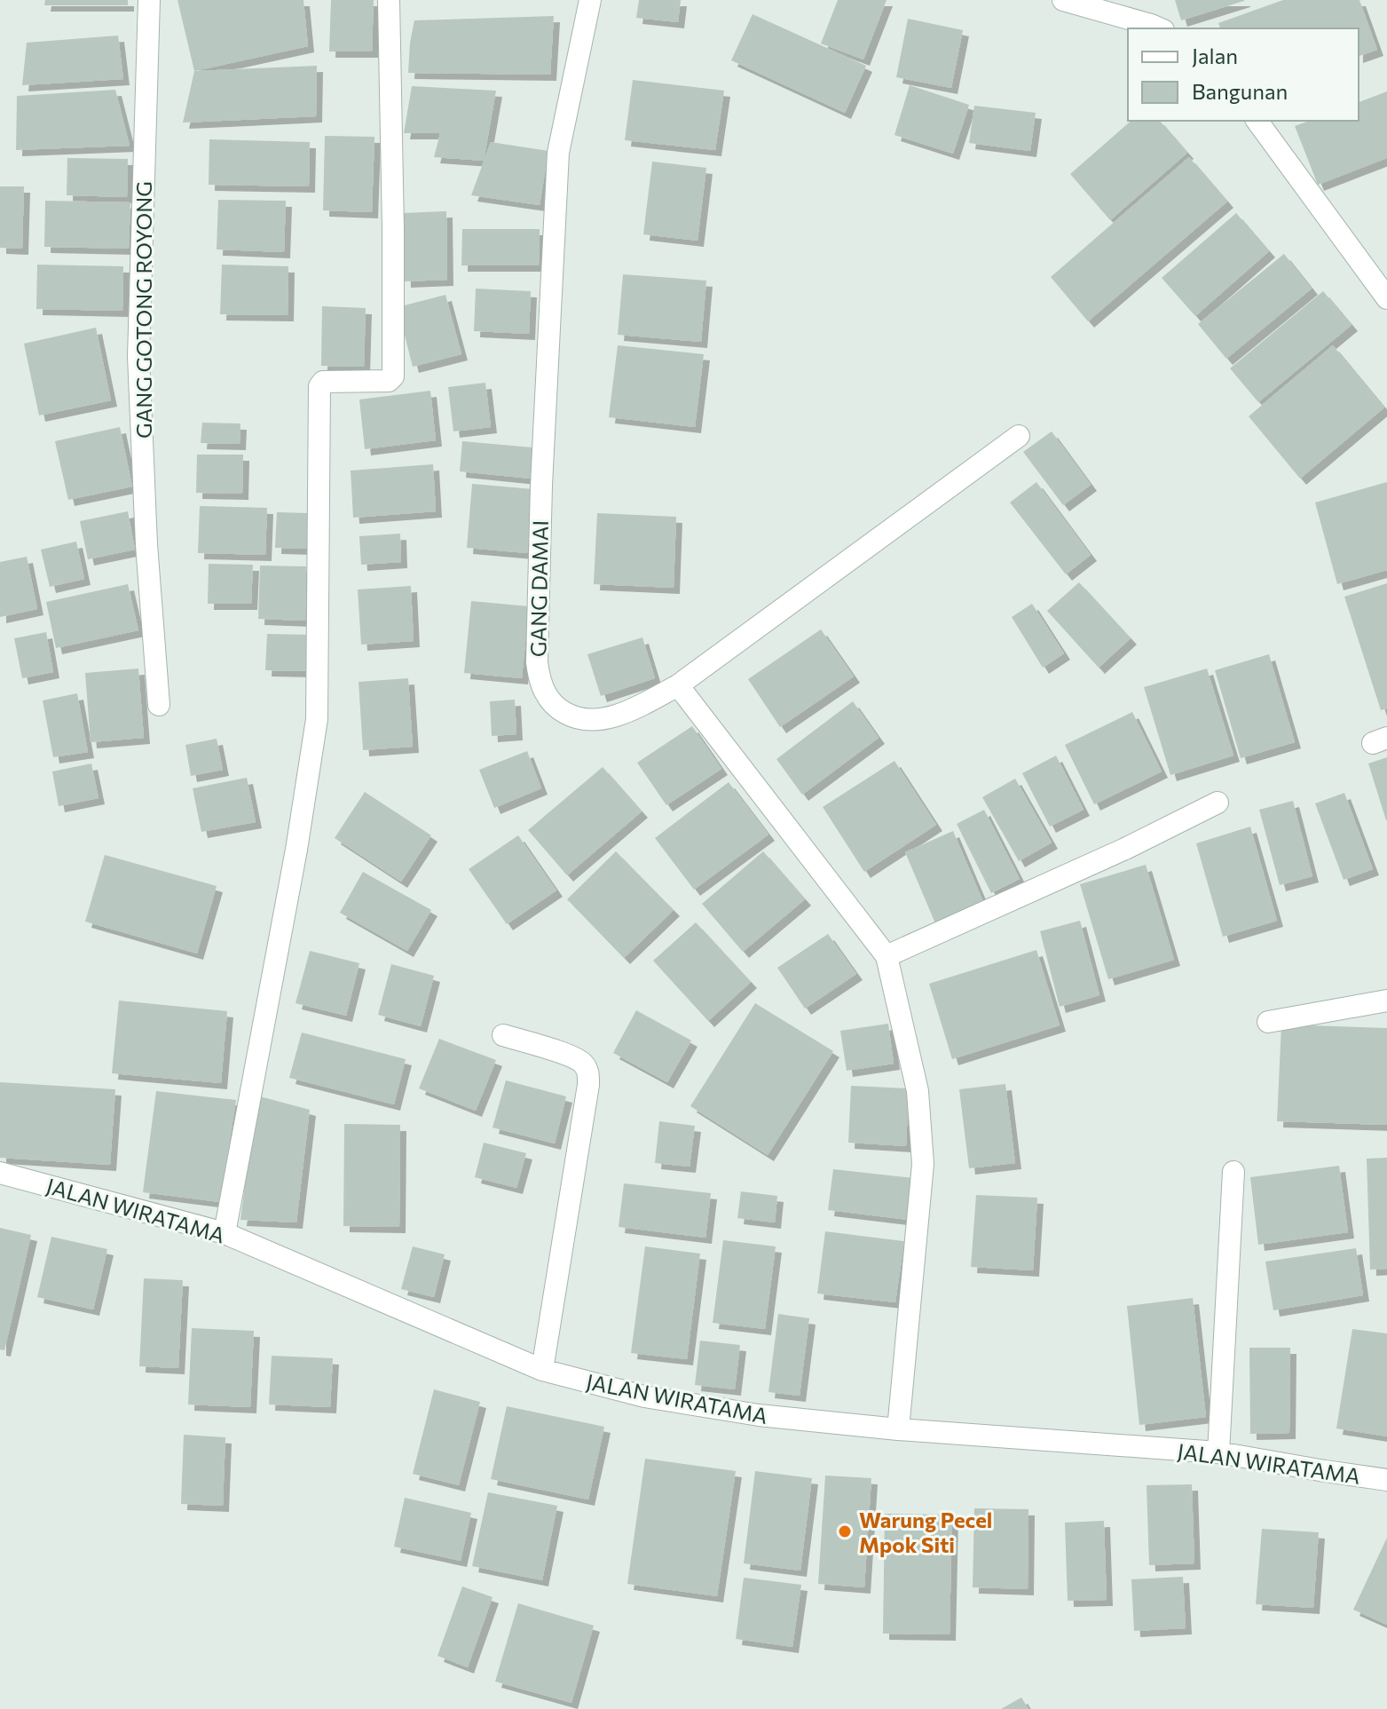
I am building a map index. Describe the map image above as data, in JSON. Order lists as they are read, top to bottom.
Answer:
{
  "streets": {
    "street": ["GANG GOTONG ROYONG", "GANG DAMAI", "JALAN WIRATAMA"]
  },
  "places": ["Warung Pecel Mpok Siti"],
  "legend": ["Jalan", "Bangunan"]
}
